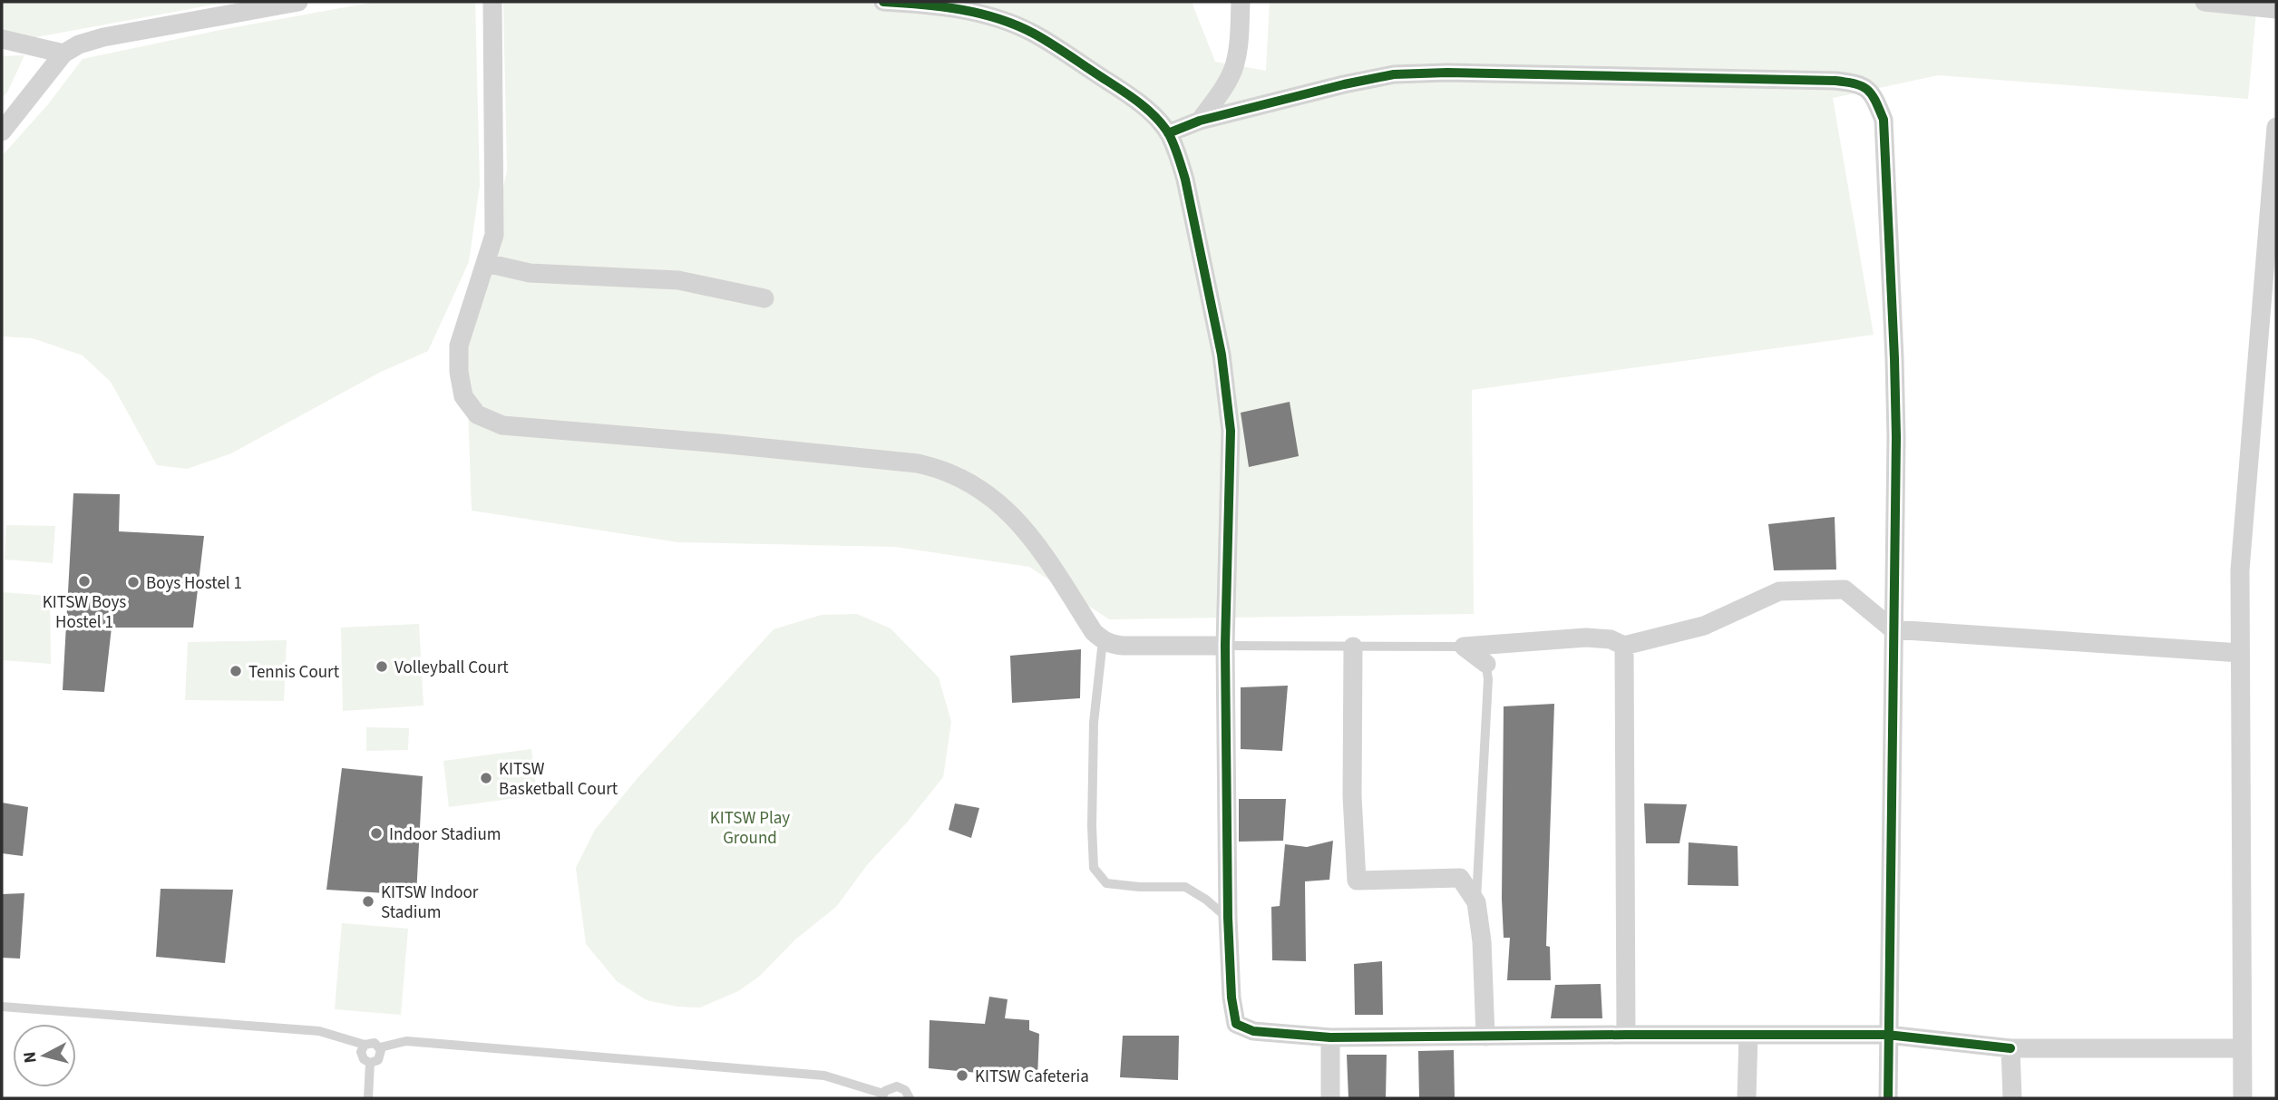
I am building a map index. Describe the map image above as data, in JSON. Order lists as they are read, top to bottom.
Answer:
{
  "parks": ["KITSW Play Ground"],
  "places": [
    "KITSW Boys Hostel 1",
    "Boys Hostel 1",
    "Volleyball Court",
    "Tennis Court",
    "KITSW Basketball Court",
    "Indoor Stadium",
    "KITSW Indoor Stadium",
    "KITSW Cafeteria"
  ],
  "north": "left"
}
